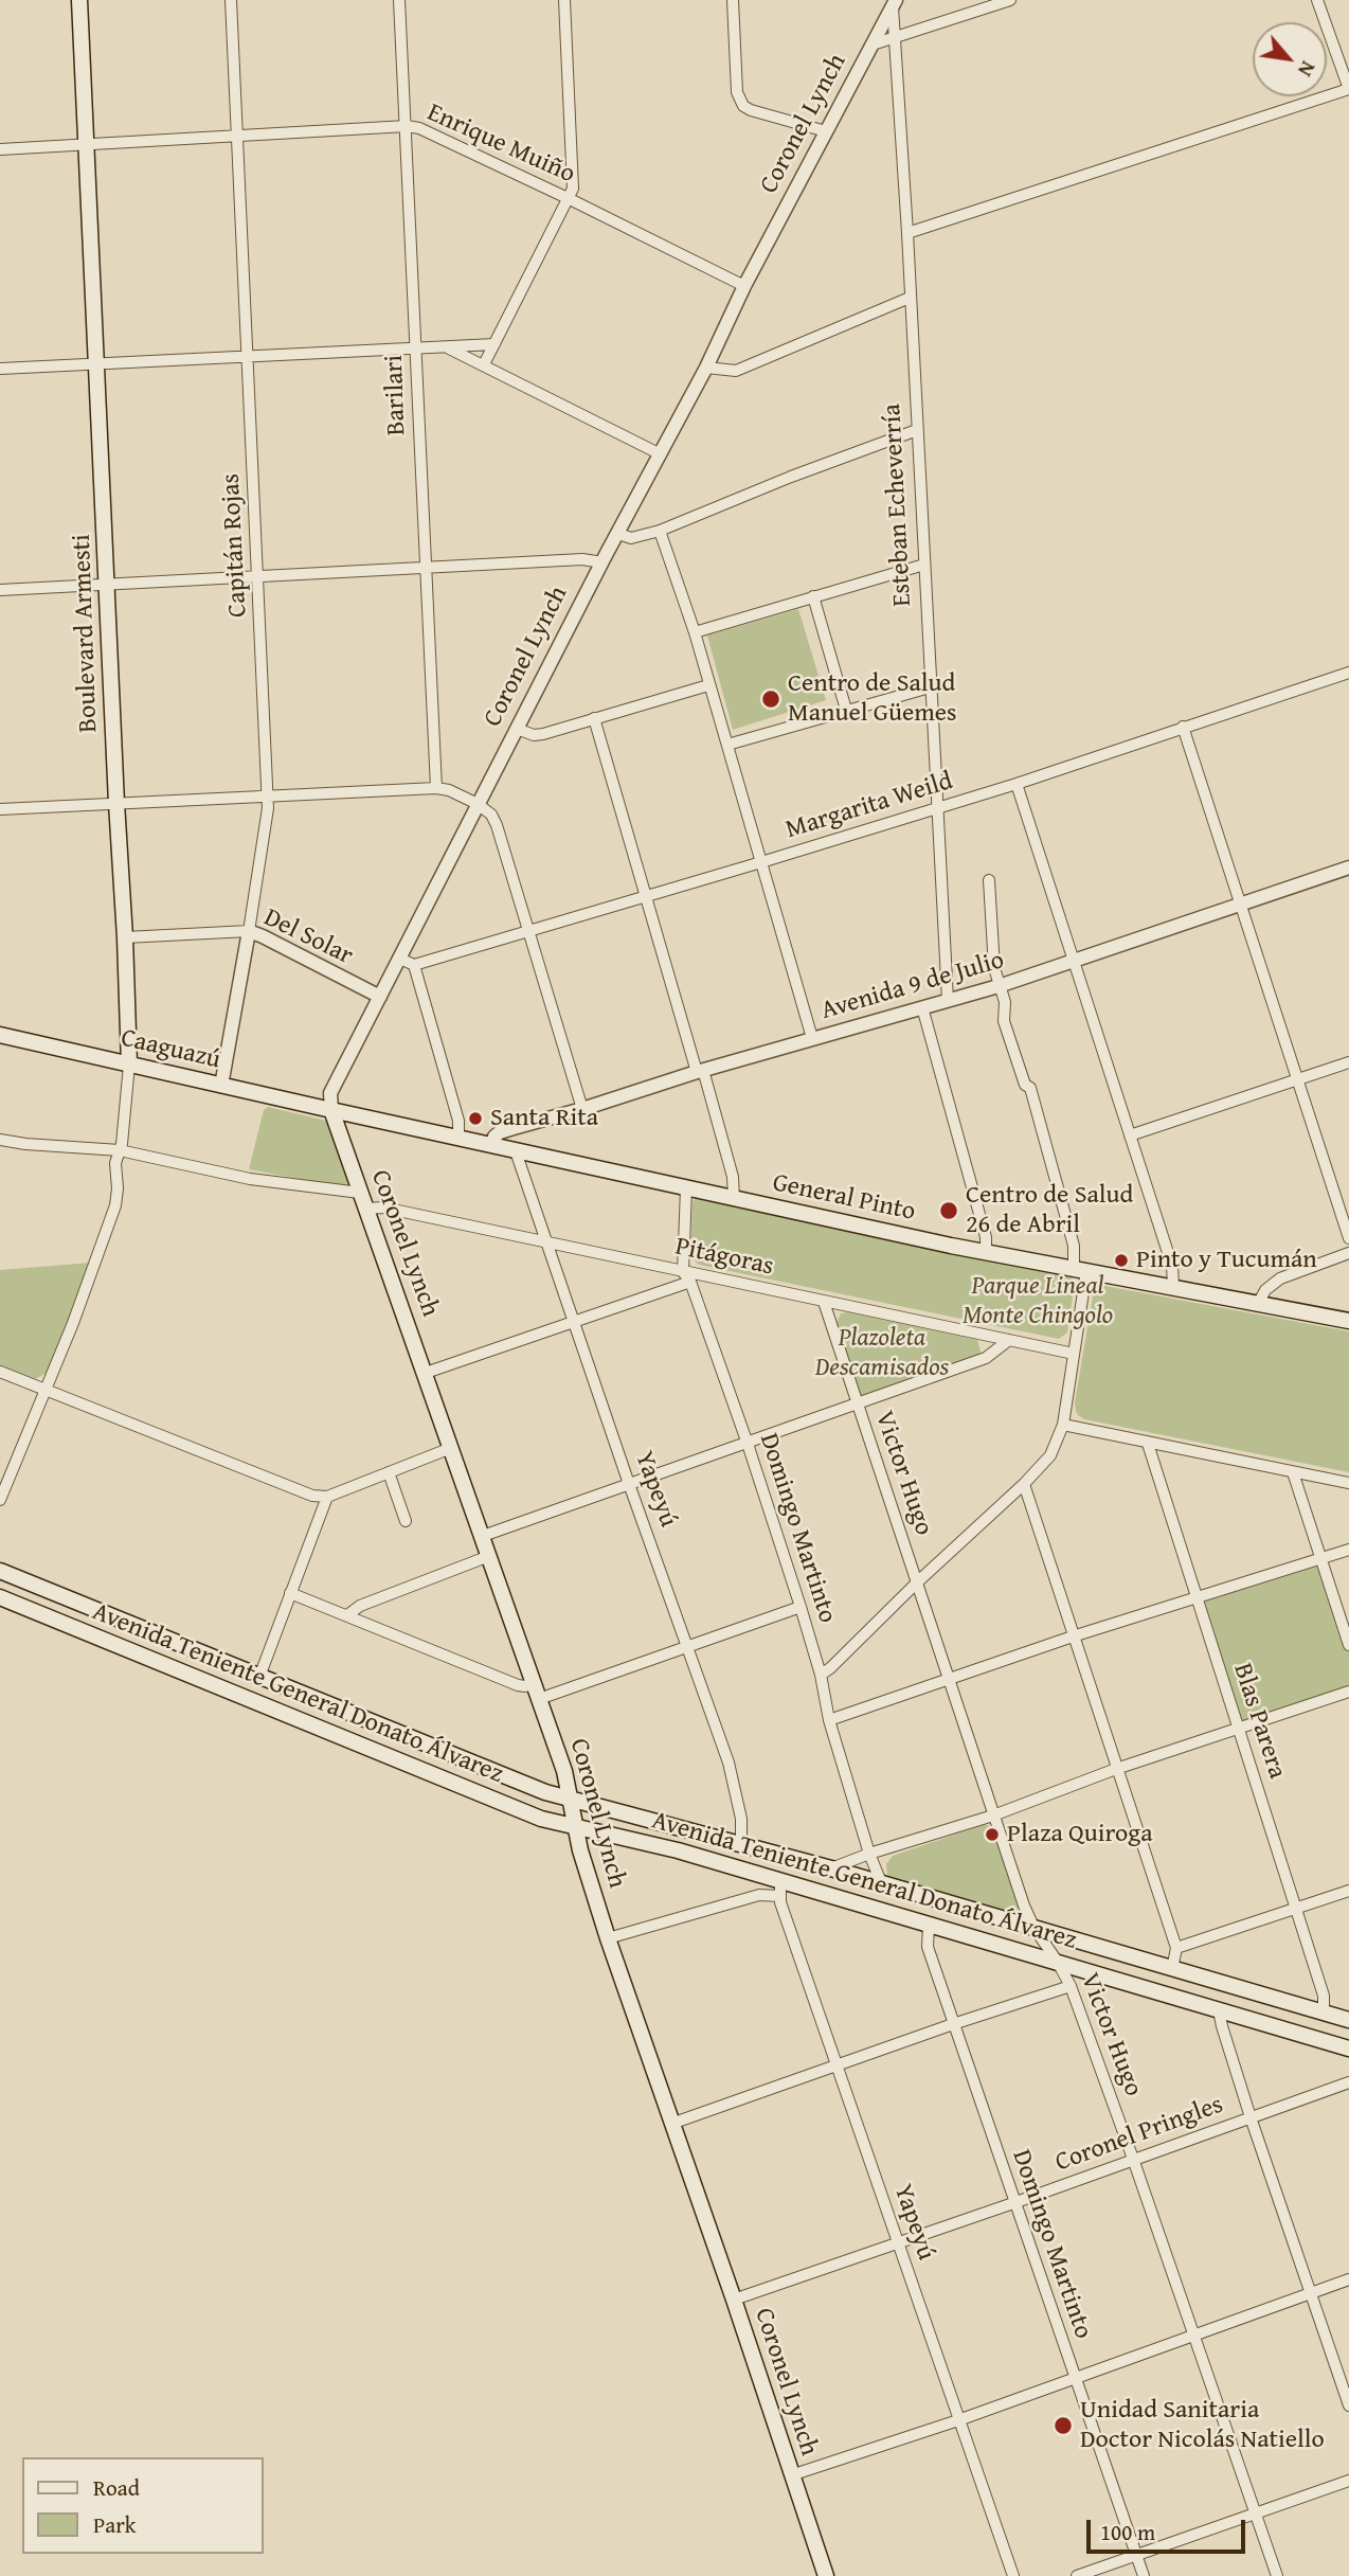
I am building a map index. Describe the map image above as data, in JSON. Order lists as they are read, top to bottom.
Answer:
{
  "streets": {
    "main road": [
      "Coronel Lynch",
      "Boulevard Armesti",
      "Caaguazú",
      "General Pinto",
      "Avenida Teniente General Donato Álvarez"
    ],
    "street": [
      "Enrique Muiño",
      "Barilari",
      "Esteban Echeverría",
      "Capitán Rojas",
      "Margarita Weild",
      "Del Solar",
      "Avenida 9 de Julio",
      "Pitágoras",
      "Victor Hugo",
      "Yapeyú",
      "Domingo Martinto",
      "Blas Parera",
      "Coronel Pringles"
    ]
  },
  "crossings": [
    ["Coronel Lynch", "Enrique Muiño"],
    ["Coronel Lynch", "Esteban Echeverría"],
    ["Coronel Lynch", "Del Solar"],
    ["Coronel Lynch", "Caaguazú"],
    ["Coronel Lynch", "General Pinto"],
    ["Coronel Lynch", "Pitágoras"],
    ["Coronel Lynch", "Avenida Teniente General Donato Álvarez"],
    ["Coronel Lynch", "Coronel Pringles"],
    ["Enrique Muiño", "Barilari"],
    ["Enrique Muiño", "Capitán Rojas"],
    ["Enrique Muiño", "Boulevard Armesti"],
    ["Esteban Echeverría", "Margarita Weild"],
    ["Esteban Echeverría", "Avenida 9 de Julio"],
    ["Capitán Rojas", "Del Solar"],
    ["Capitán Rojas", "Caaguazú"],
    ["Boulevard Armesti", "Del Solar"],
    ["Boulevard Armesti", "Caaguazú"],
    ["Avenida 9 de Julio", "General Pinto"],
    ["Caaguazú", "General Pinto"],
    ["General Pinto", "Yapeyú"],
    ["Pitágoras", "Victor Hugo"],
    ["Pitágoras", "Yapeyú"],
    ["Pitágoras", "Domingo Martinto"],
    ["Victor Hugo", "Avenida Teniente General Donato Álvarez"],
    ["Victor Hugo", "Coronel Pringles"],
    ["Yapeyú", "Avenida Teniente General Donato Álvarez"],
    ["Yapeyú", "Coronel Pringles"],
    ["Domingo Martinto", "Avenida Teniente General Donato Álvarez"],
    ["Domingo Martinto", "Coronel Pringles"],
    ["Avenida Teniente General Donato Álvarez", "Blas Parera"]
  ],
  "parks": ["Parque Lineal Monte Chingolo", "Plazoleta Descamisados"],
  "places": [
    "Centro de Salud Manuel Güemes",
    "Santa Rita",
    "Centro de Salud 26 de Abril",
    "Pinto y Tucumán",
    "Plaza Quiroga",
    "Unidad Sanitaria Doctor Nicolás Natiello"
  ],
  "legend": ["Road", "Park"],
  "scale_bar": "100 m",
  "north": "bottom right"
}
